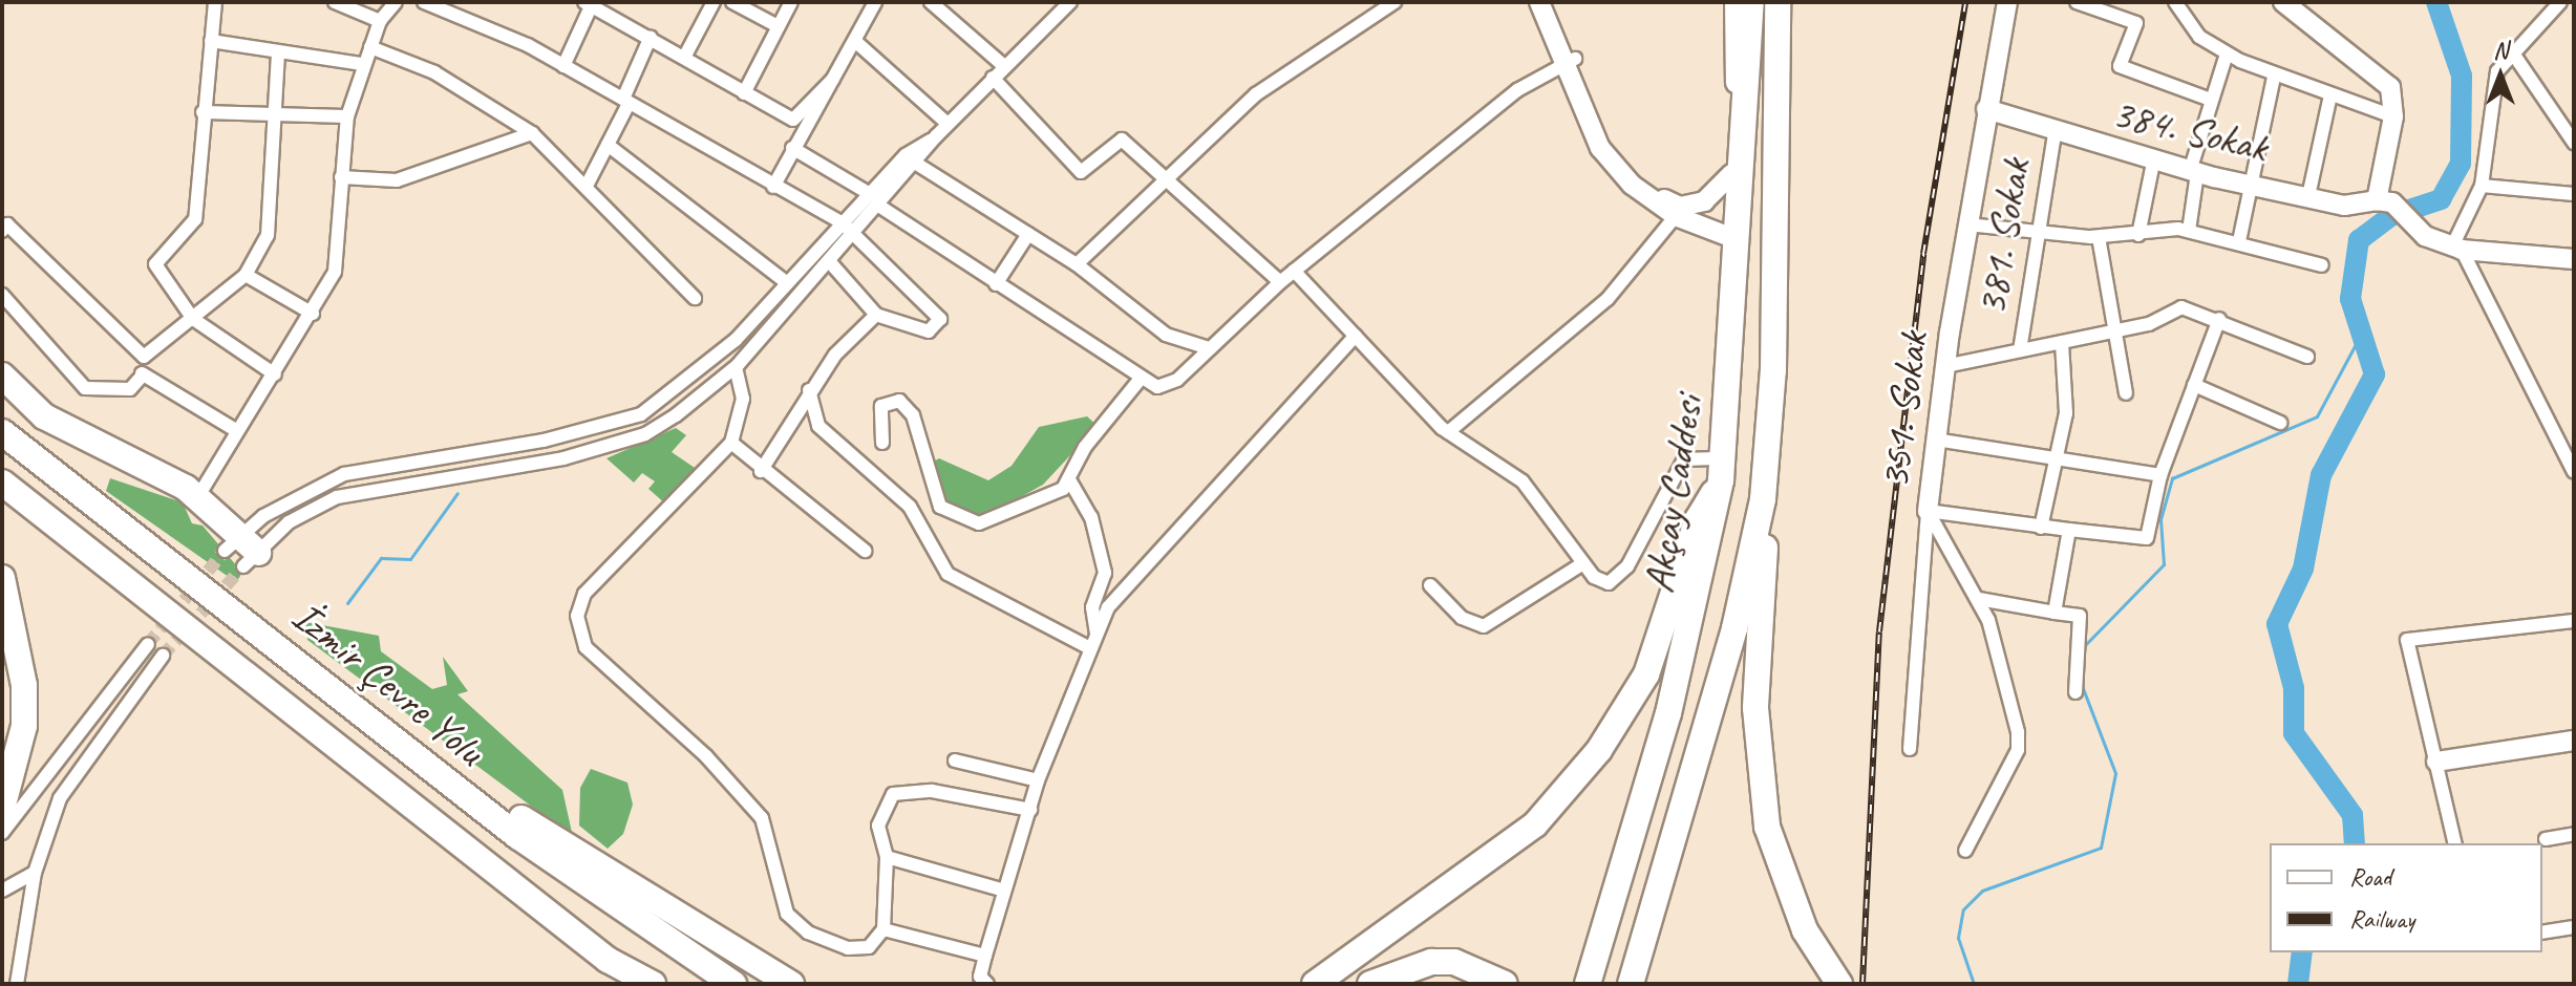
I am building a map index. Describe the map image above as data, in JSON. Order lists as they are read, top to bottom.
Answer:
{
  "streets": {
    "highway": ["Akçay Caddesi", "İzmir Çevre Yolu"],
    "main road": ["384. Sokak", "351. Sokak"],
    "street": ["381. Sokak"]
  },
  "crossings": [
    ["384. Sokak", "381. Sokak"],
    ["384. Sokak", "351. Sokak"]
  ],
  "legend": ["Road", "Railway"],
  "north": "top"
}
